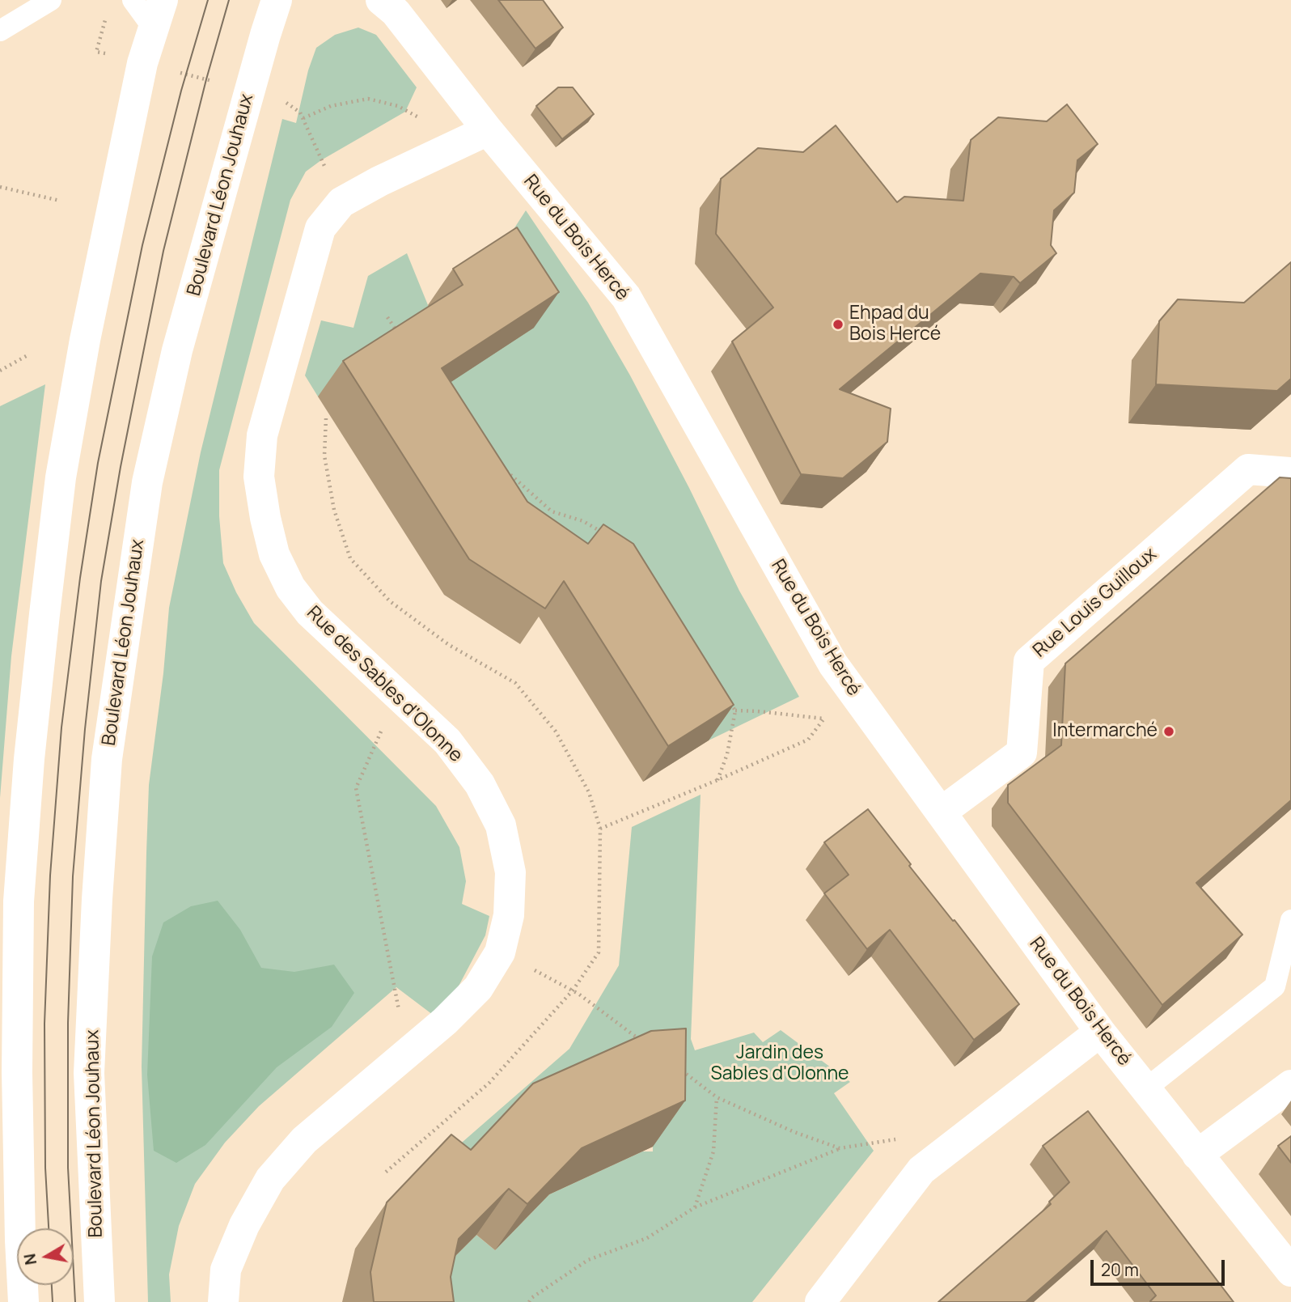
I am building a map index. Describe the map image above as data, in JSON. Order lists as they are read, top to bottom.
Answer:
{
  "streets": {
    "street": [
      "Boulevard Léon Jouhaux",
      "Rue du Bois Hercé",
      "Rue Louis Guilloux",
      "Rue des Sables d'Olonne"
    ]
  },
  "crossings": [
    ["Rue du Bois Hercé", "Rue Louis Guilloux"],
    ["Rue du Bois Hercé", "Rue des Sables d'Olonne"]
  ],
  "parks": ["Jardin des Sables d'Olonne"],
  "places": ["Ehpad du Bois Hercé", "Intermarché"],
  "scale_bar": "20 m",
  "north": "left"
}
